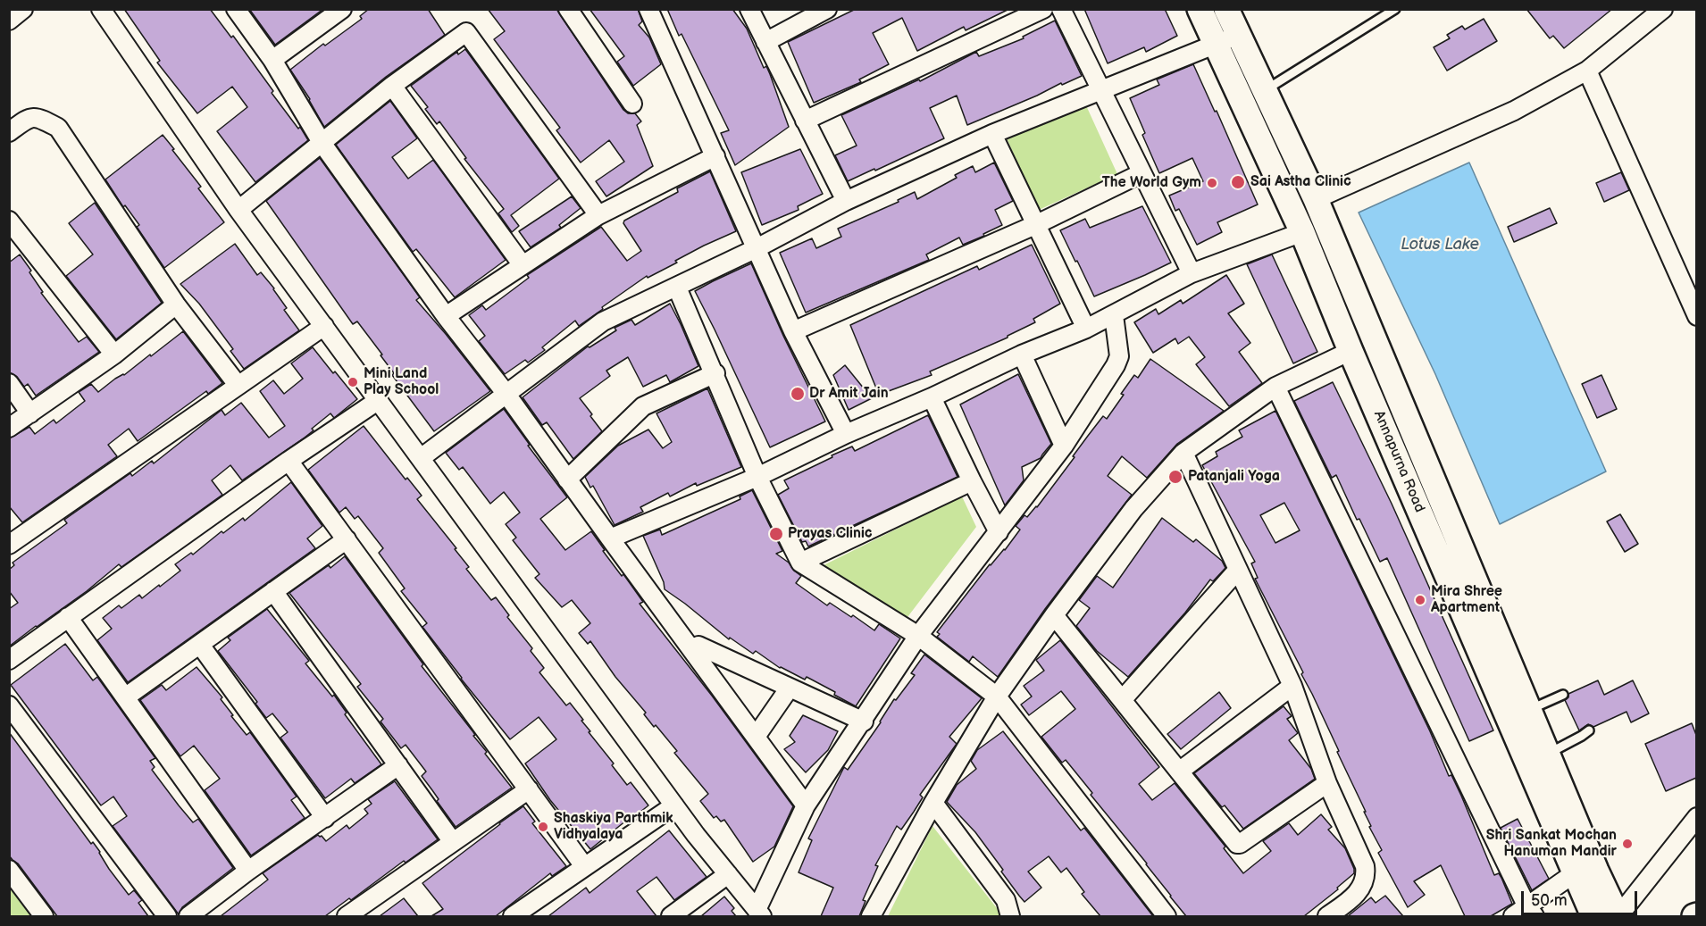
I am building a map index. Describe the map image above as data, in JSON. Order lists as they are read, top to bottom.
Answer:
{
  "streets": {
    "main road": ["Annapurna Road"]
  },
  "water": ["Lotus Lake"],
  "places": [
    "Sai Astha Clinic",
    "The World Gym",
    "Mini Land Play School",
    "Dr Amit Jain",
    "Patanjali Yoga",
    "Prayas Clinic",
    "Mira Shree Apartment",
    "Shaskiya Parthmik Vidhyalaya",
    "Shri Sankat Mochan Hanuman Mandir"
  ],
  "scale_bar": "50 m"
}
